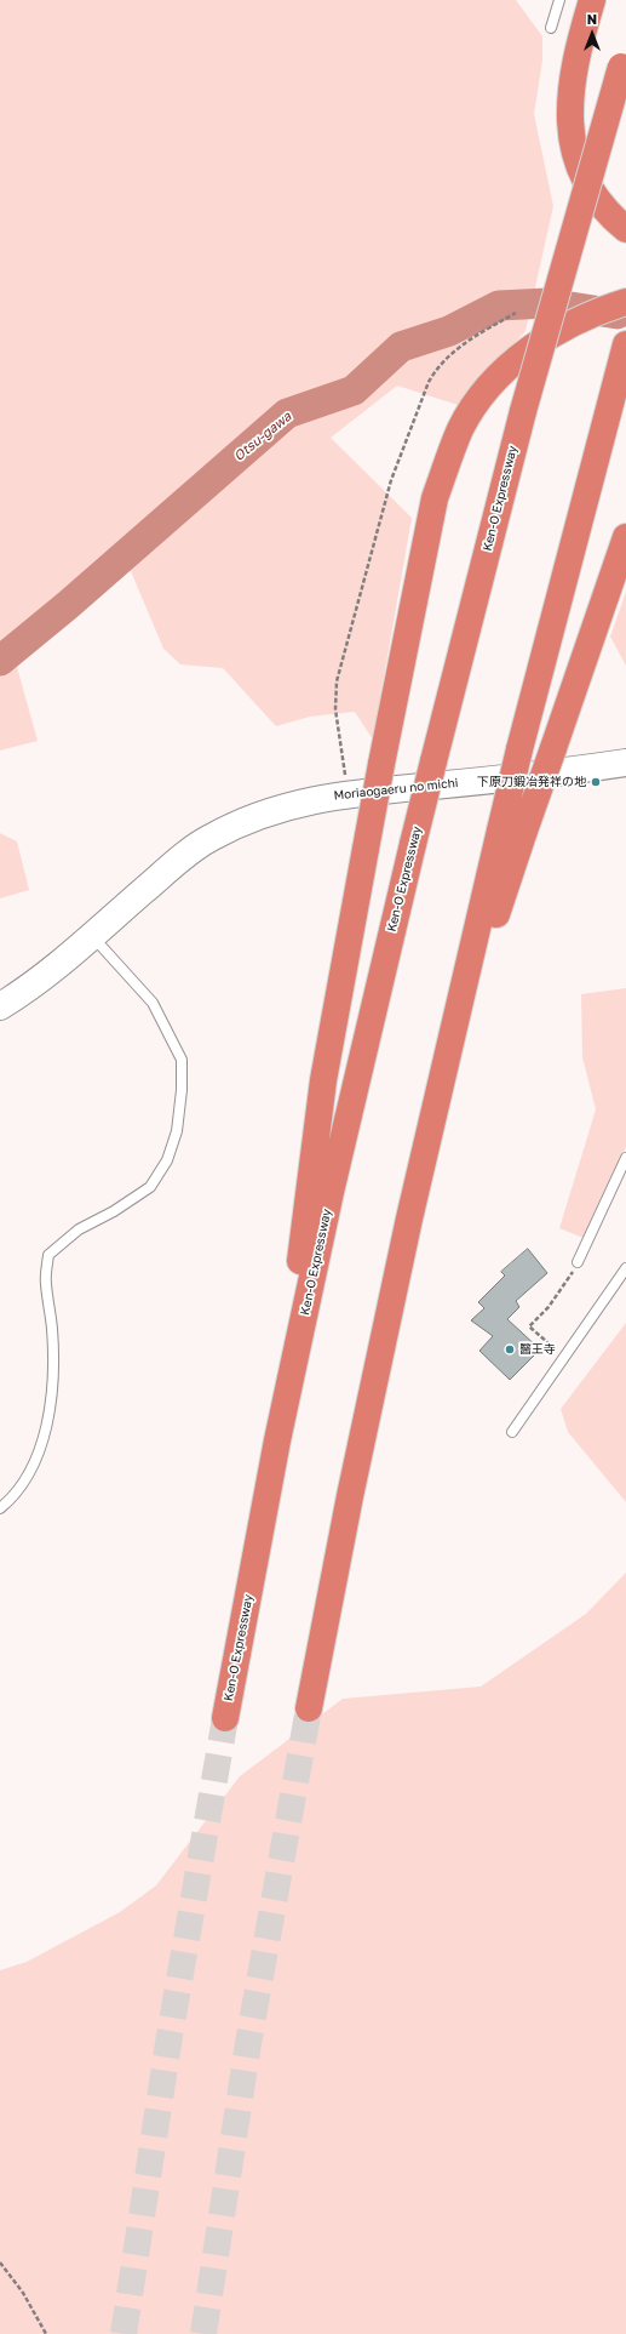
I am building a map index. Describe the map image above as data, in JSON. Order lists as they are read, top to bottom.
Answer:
{
  "streets": {
    "highway": ["Ken-O Expressway"],
    "street": ["Moriaogaeru no michi"]
  },
  "water": ["Otsu-gawa"],
  "places": ["下原刀鍛冶発祥の地", "醫王寺"],
  "north": "top"
}
